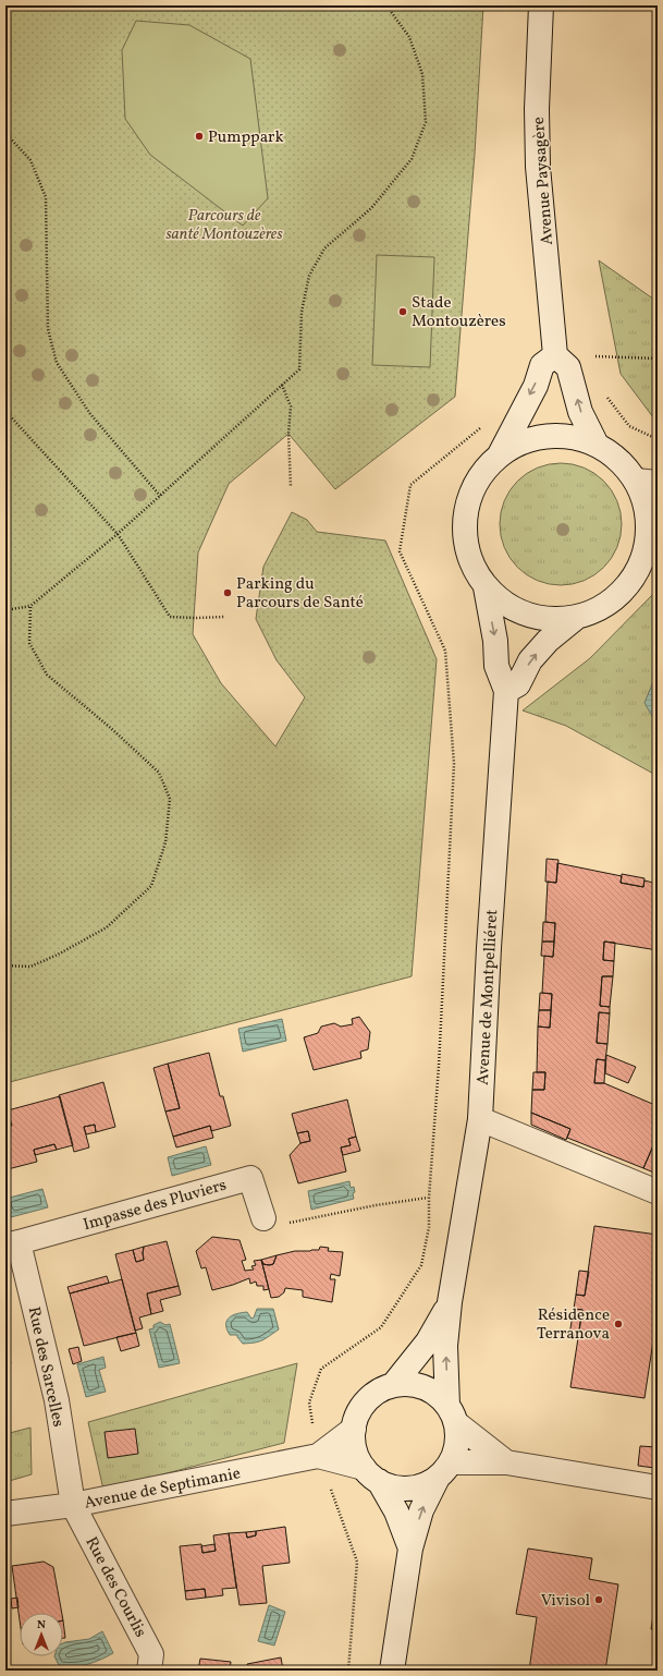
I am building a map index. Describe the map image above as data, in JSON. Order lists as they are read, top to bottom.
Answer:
{
  "streets": {
    "street": [
      "Avenue Paysagère",
      "Avenue de Montpelliéret",
      "Impasse des Pluviers",
      "Rue des Sarcelles",
      "Avenue de Septimanie",
      "Rue des Courlis"
    ]
  },
  "crossings": [
    ["Avenue de Montpelliéret", "Avenue de Septimanie"],
    ["Impasse des Pluviers", "Rue des Sarcelles"],
    ["Rue des Sarcelles", "Avenue de Septimanie"],
    ["Rue des Sarcelles", "Rue des Courlis"],
    ["Avenue de Septimanie", "Rue des Courlis"]
  ],
  "parks": ["Parcours de santé Montouzères"],
  "places": [
    "Pumppark",
    "Stade Montouzères",
    "Parking du Parcours de Santé",
    "Résidence Terranova",
    "Vivisol"
  ],
  "north": "top"
}
